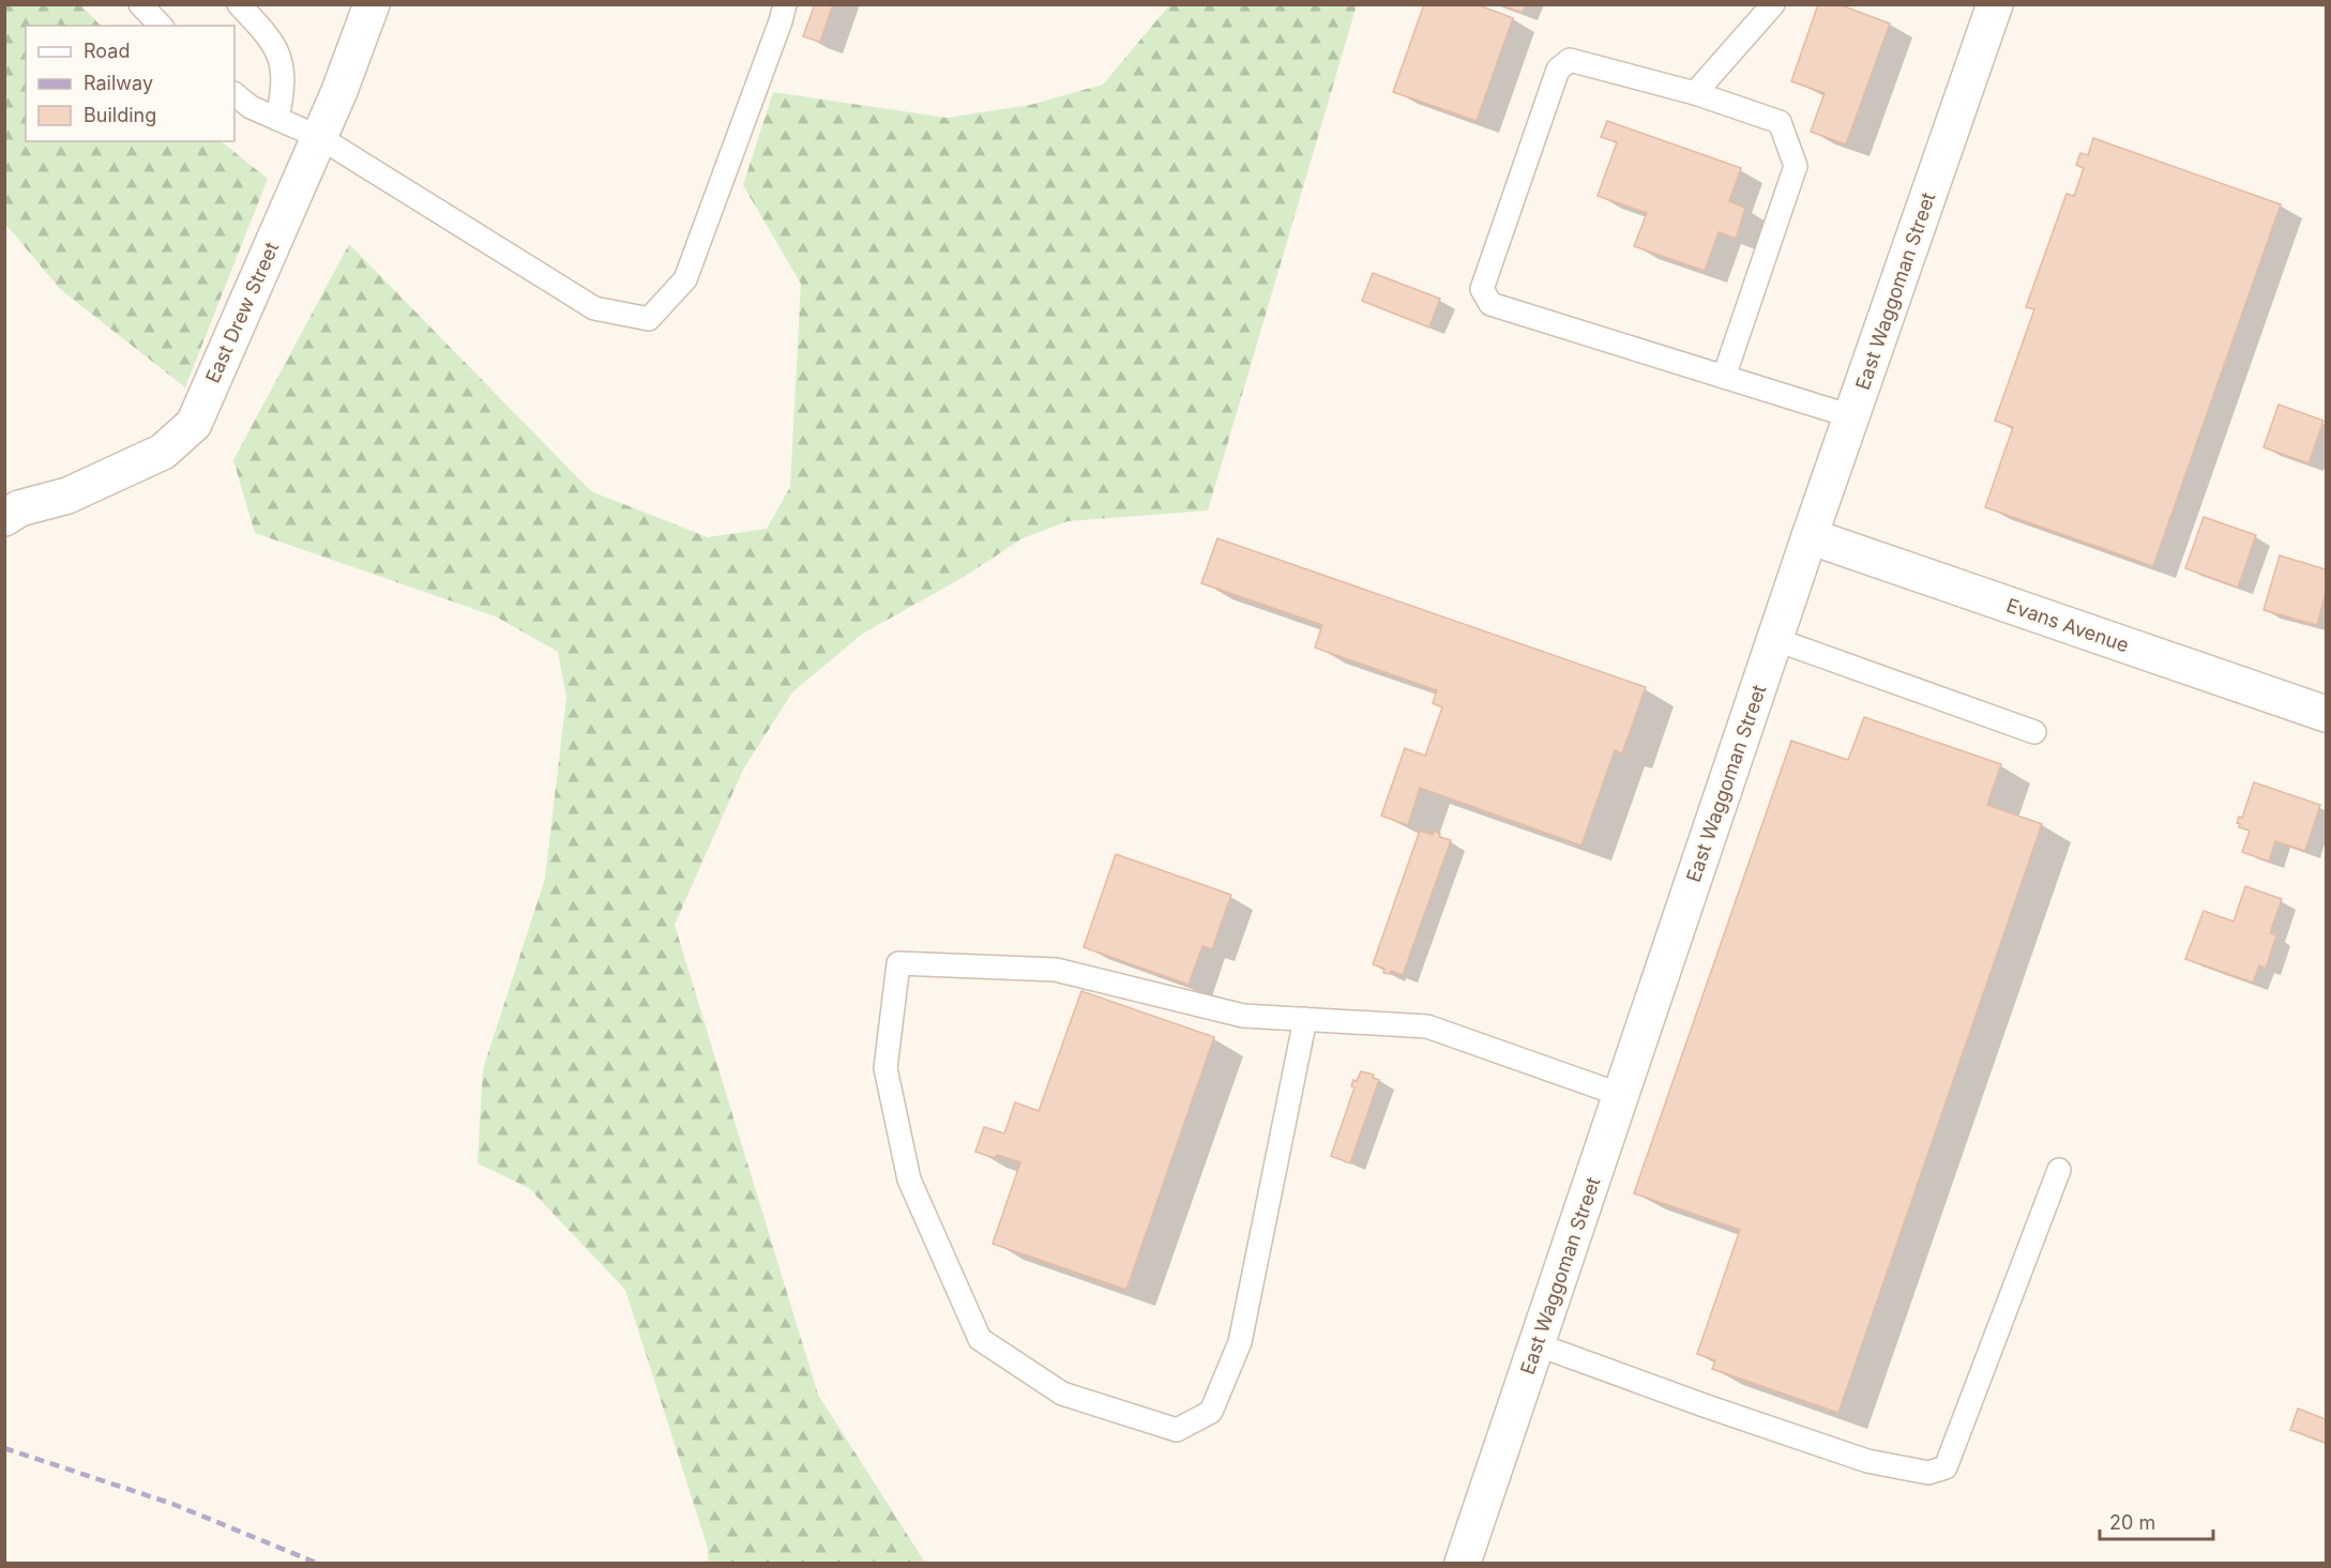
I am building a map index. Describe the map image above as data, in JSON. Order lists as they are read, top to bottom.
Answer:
{
  "streets": {
    "street": ["East Waggoman Street", "East Drew Street", "Evans Avenue"]
  },
  "crossings": [
    ["East Waggoman Street", "Evans Avenue"]
  ],
  "legend": ["Road", "Railway", "Building"],
  "scale_bar": "20 m"
}
